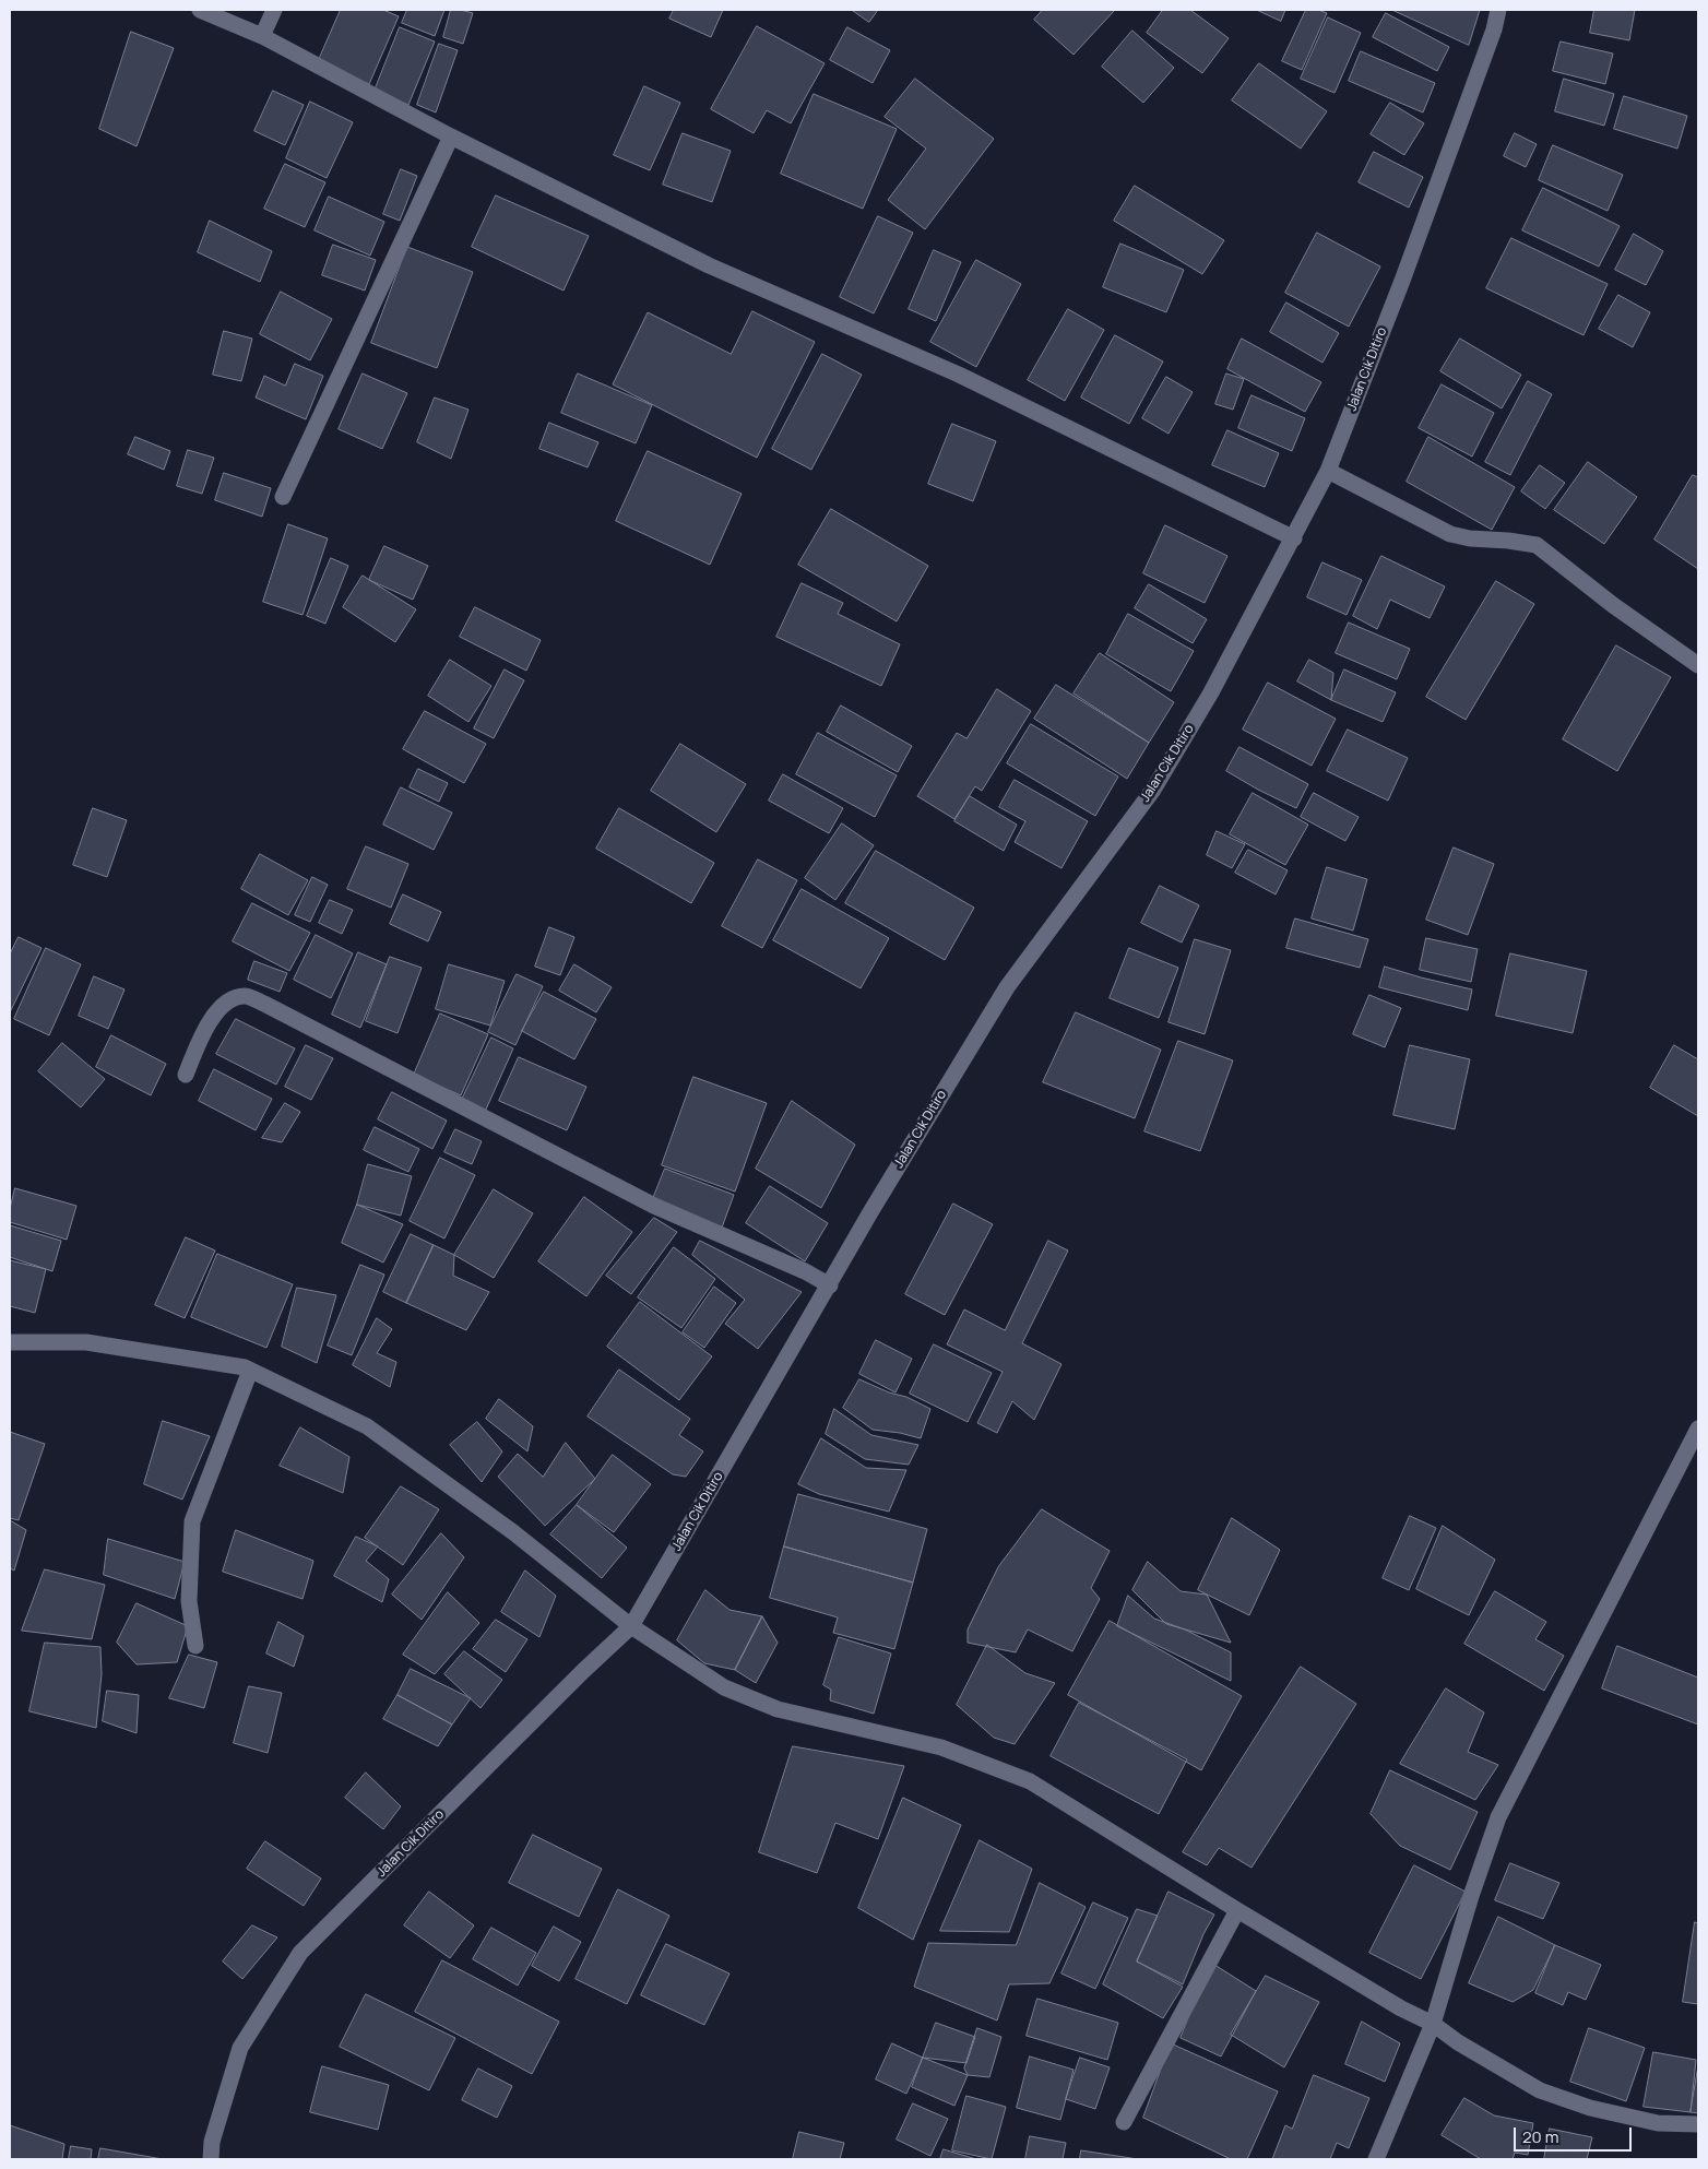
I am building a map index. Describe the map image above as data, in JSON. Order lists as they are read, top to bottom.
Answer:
{
  "streets": {
    "street": ["Jalan Cik Ditiro"]
  },
  "scale_bar": "20 m"
}
